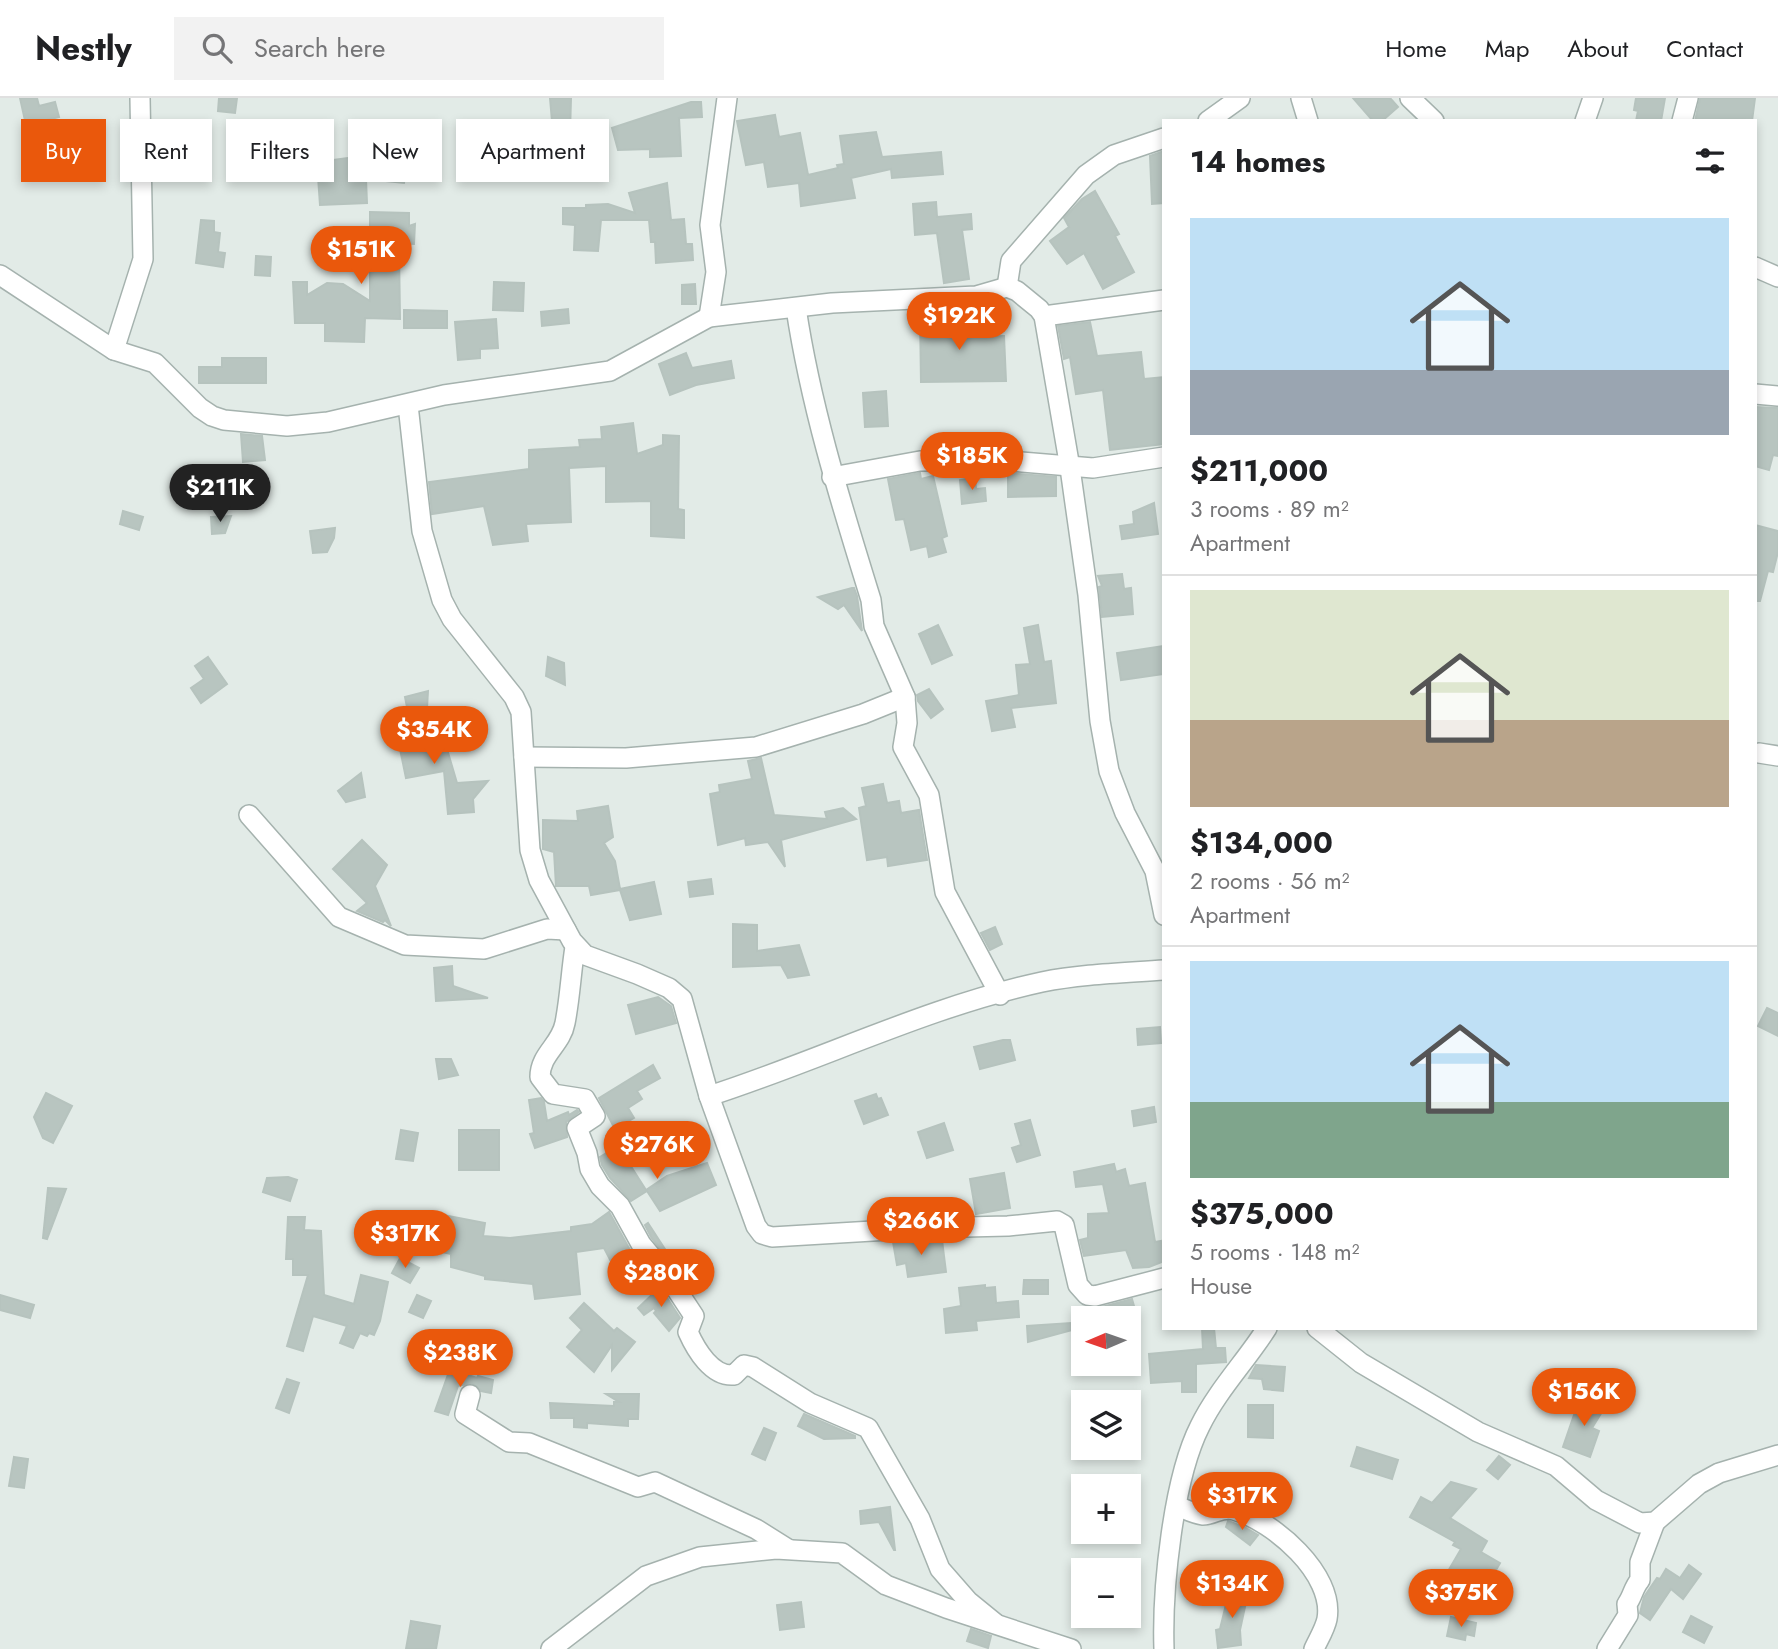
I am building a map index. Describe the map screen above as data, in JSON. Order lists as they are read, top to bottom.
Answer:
{
  "north": "left",
  "page": {
    "header": "Nestly",
    "search": "Search here",
    "nav": [
      "Home",
      "Map",
      "About",
      "Contact"
    ],
    "chip": [
      "Buy",
      "Rent",
      "Filters",
      "New",
      "Apartment"
    ],
    "heading": "14 homes",
    "list": [
      {
        "name": "$211,000",
        "note": "3 rooms · 89 m² · Apartment"
      },
      {
        "name": "$134,000",
        "note": "2 rooms · 56 m² · Apartment"
      },
      {
        "name": "$375,000",
        "note": "5 rooms · 148 m² · House"
      }
    ],
    "price": [
      "$151K",
      "$192K",
      "$185K",
      "$211K",
      "$354K",
      "$276K",
      "$266K",
      "$317K",
      "$280K",
      "$238K",
      "$156K",
      "$317K",
      "$134K",
      "$375K"
    ],
    "map_buttons": ["+", "−"]
  }
}
